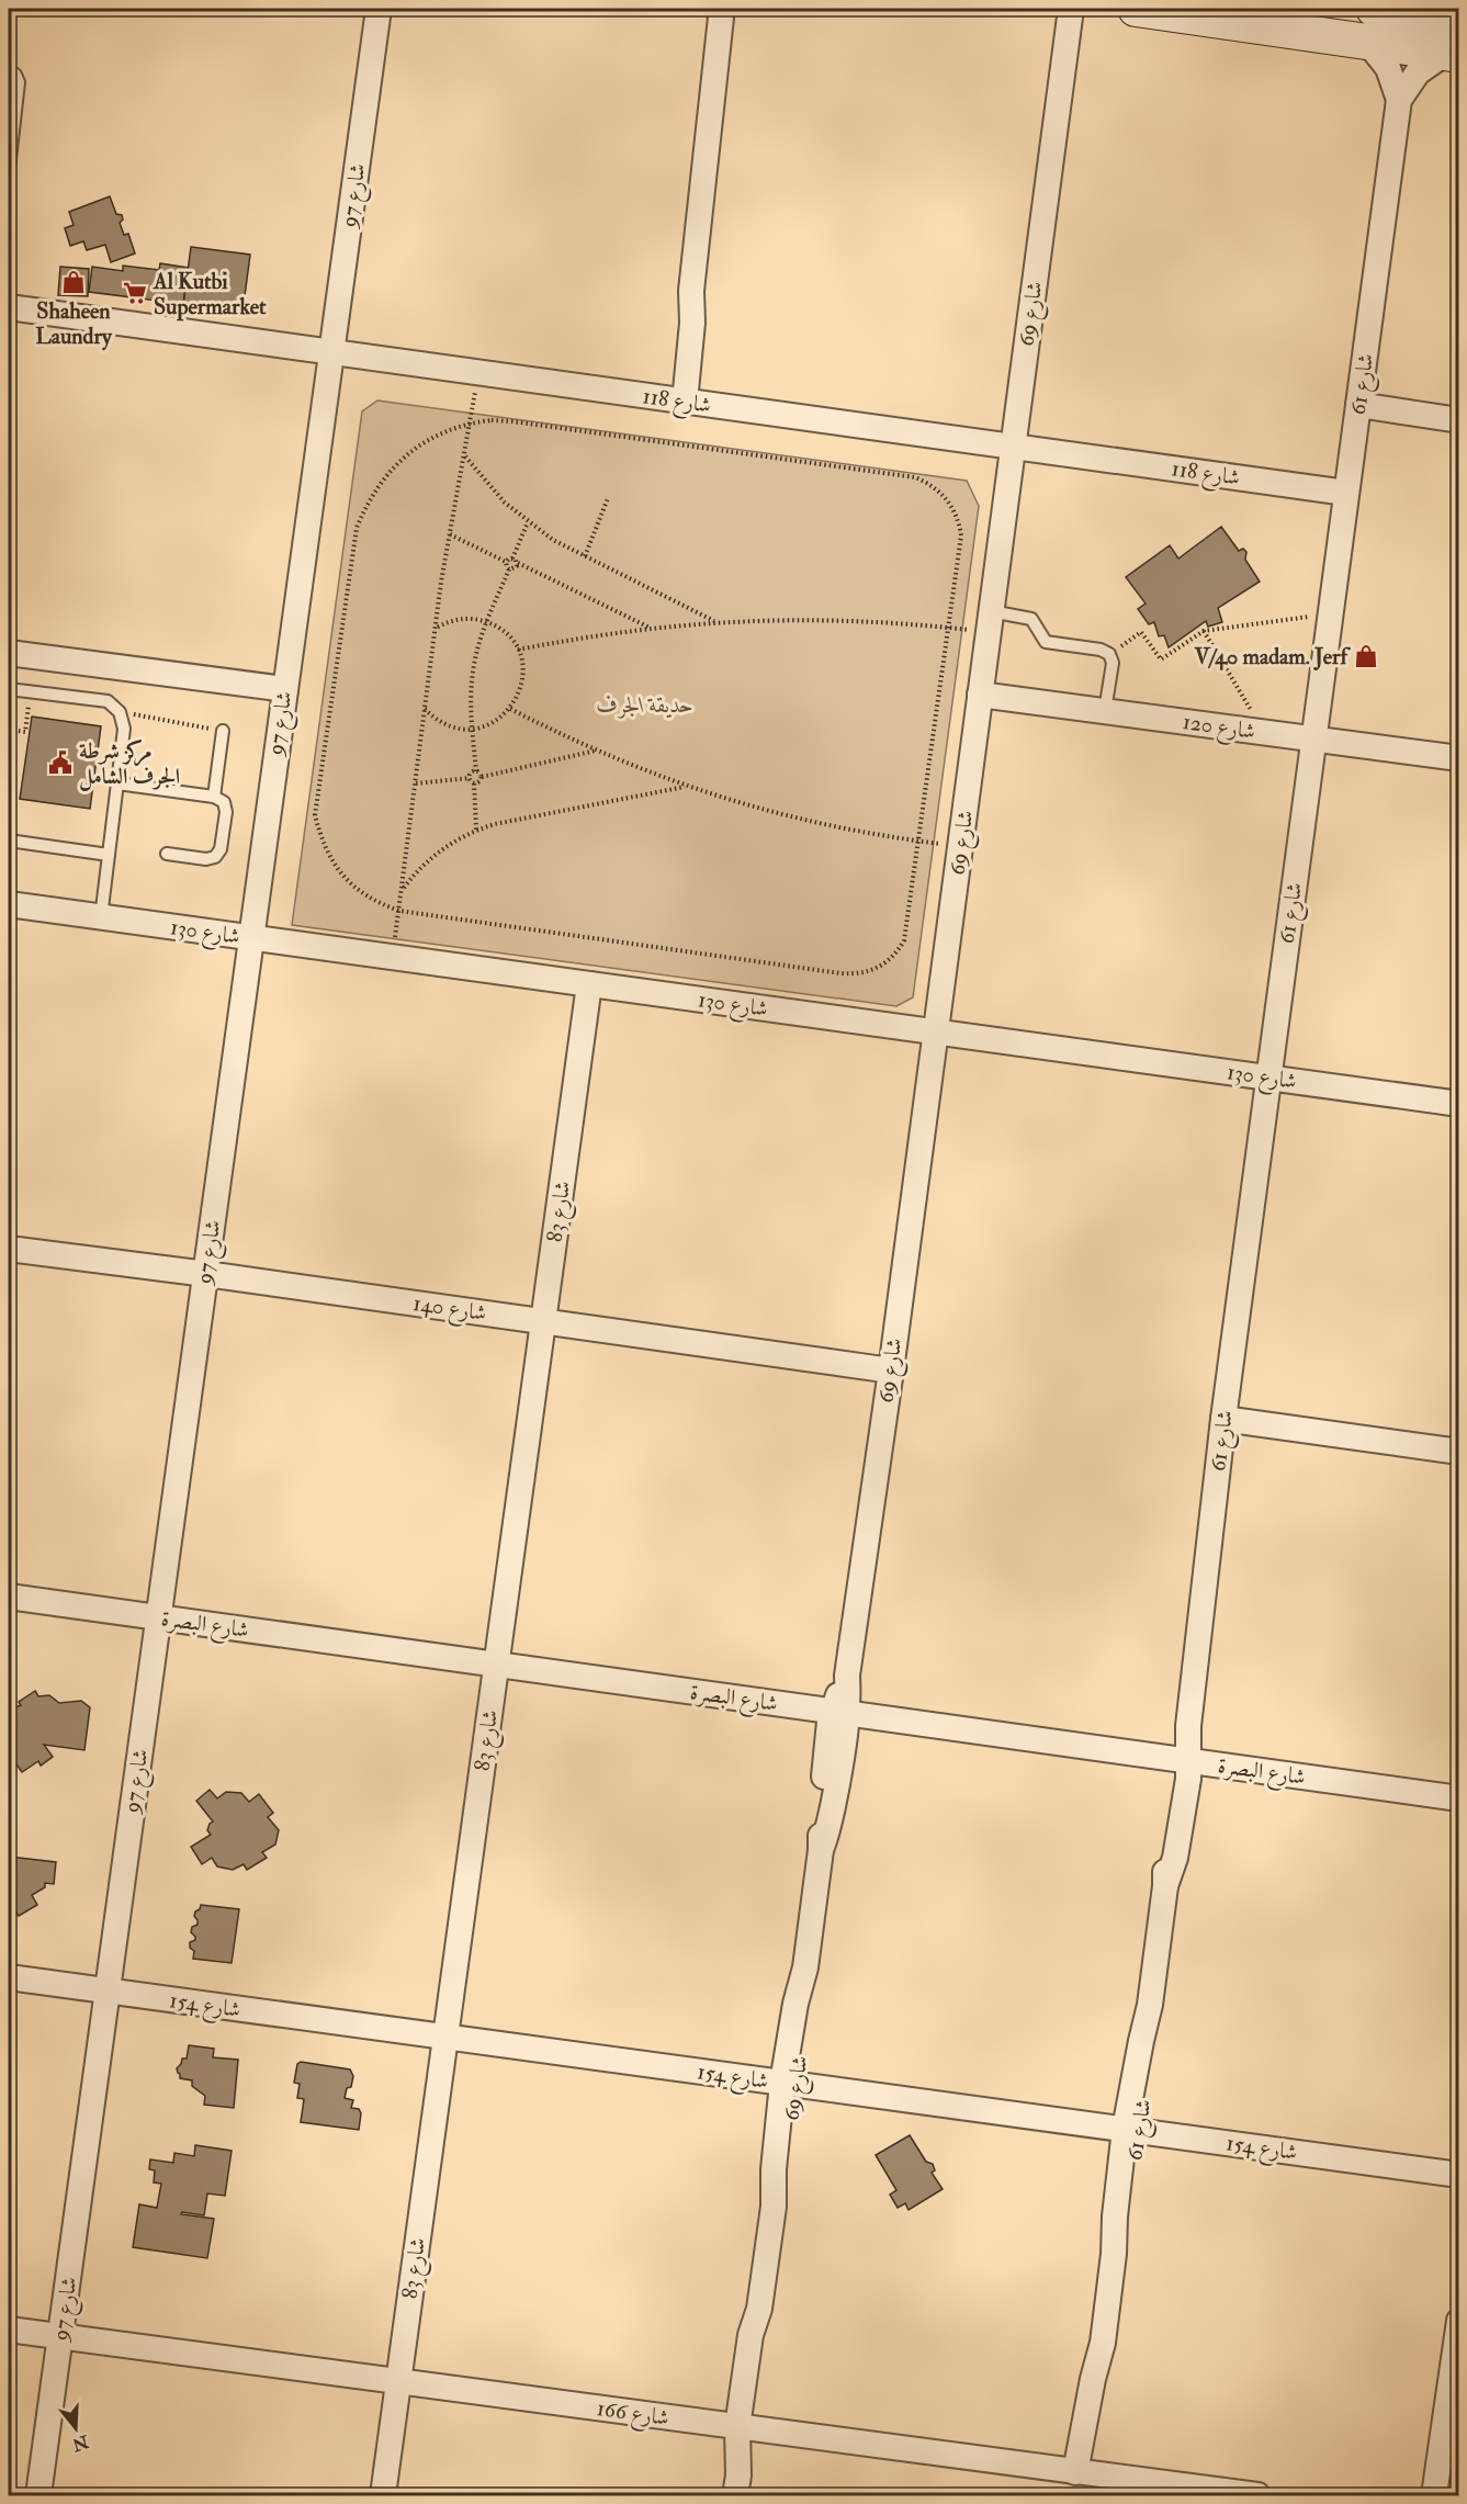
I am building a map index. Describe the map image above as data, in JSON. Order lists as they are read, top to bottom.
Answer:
{
  "streets": {
    "street": [
      "شارع 97",
      "شارع 69",
      "شارع 61",
      "شارع 118",
      "شارع 120",
      "شارع 130",
      "شارع 83",
      "شارع 140",
      "شارع البصرة",
      "شارع 154",
      "شارع 166"
    ]
  },
  "crossings": [
    ["شارع 97", "شارع 118"],
    ["شارع 97", "شارع 130"],
    ["شارع 97", "شارع 140"],
    ["شارع 97", "شارع البصرة"],
    ["شارع 97", "شارع 154"],
    ["شارع 97", "شارع 166"],
    ["شارع 69", "شارع 118"],
    ["شارع 69", "شارع 120"],
    ["شارع 69", "شارع 130"],
    ["شارع 69", "شارع 140"],
    ["شارع 69", "شارع البصرة"],
    ["شارع 69", "شارع 154"],
    ["شارع 69", "شارع 166"],
    ["شارع 61", "شارع 118"],
    ["شارع 61", "شارع 120"],
    ["شارع 61", "شارع 130"],
    ["شارع 61", "شارع البصرة"],
    ["شارع 61", "شارع 154"],
    ["شارع 61", "شارع 166"],
    ["شارع 130", "شارع 83"],
    ["شارع 83", "شارع 140"],
    ["شارع 83", "شارع البصرة"],
    ["شارع 83", "شارع 154"],
    ["شارع 83", "شارع 166"]
  ],
  "parks": ["حديقة الجرف"],
  "places": {
    "shop": ["Shaheen Laundry", "V/40 madam. Jerf"],
    "supermarket": ["Al Kutbi Supermarket"],
    "public building": ["مركز شرطة الجرف الشامل"]
  },
  "north": "bottom"
}
